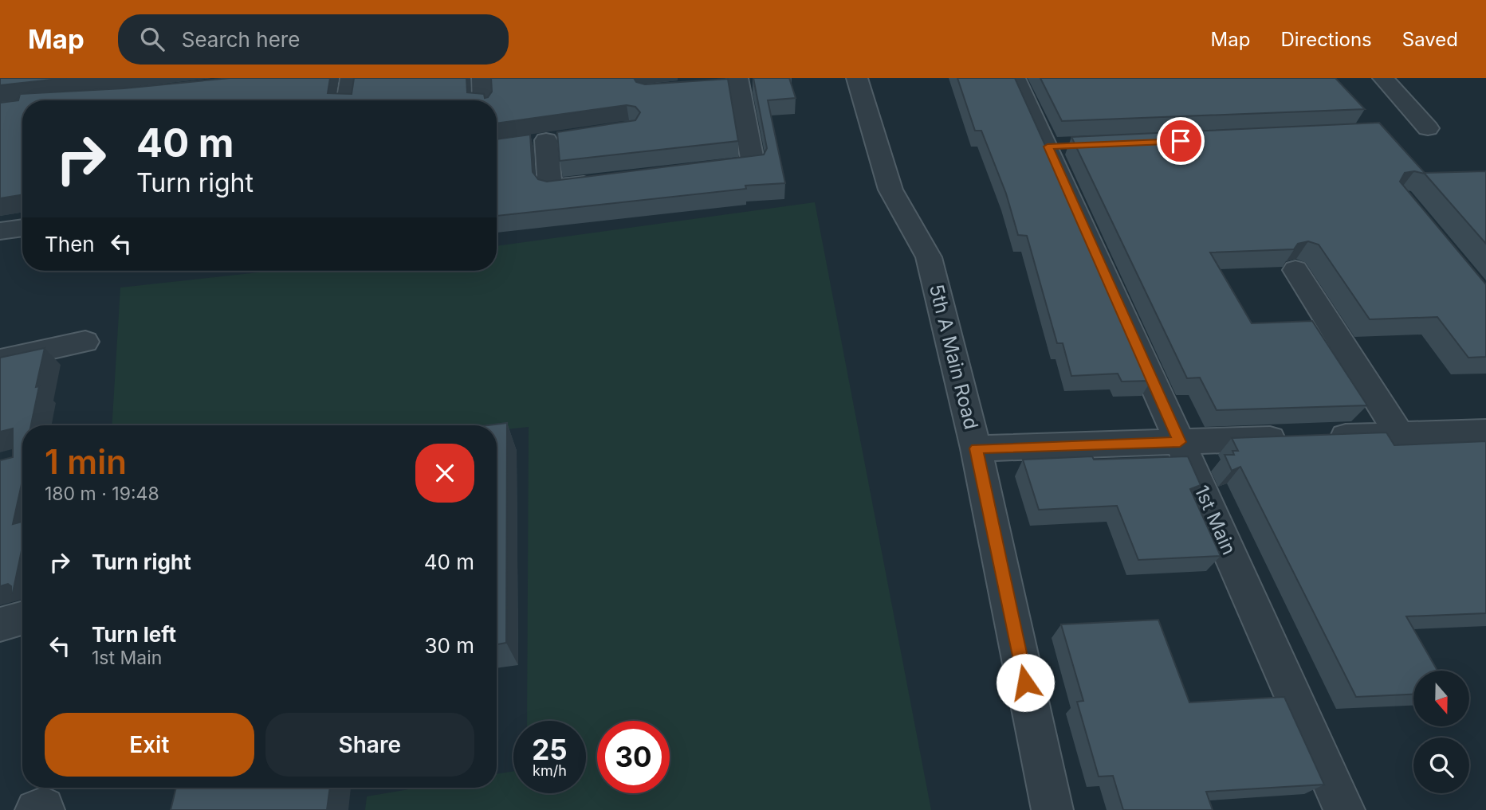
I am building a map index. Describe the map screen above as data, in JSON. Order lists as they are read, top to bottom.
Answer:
{
  "streets": {
    "street": ["5th A Main Road", "1st Main"]
  },
  "north": "bottom",
  "page": {
    "header": "Map",
    "search": "Search here",
    "nav": ["Map", "Directions", "Saved"],
    "turn": ["40 m", "Turn right"],
    "then": "Then",
    "heading": ["1 min", "180 m · 19:48"],
    "list": [
      {
        "name": "Turn right",
        "value": "40 m"
      },
      {
        "name": "Turn left",
        "note": "1st Main",
        "value": "30 m"
      }
    ],
    "buttons": ["Exit", "Share"],
    "speed": "25 km/h",
    "limit": "30"
  }
}
